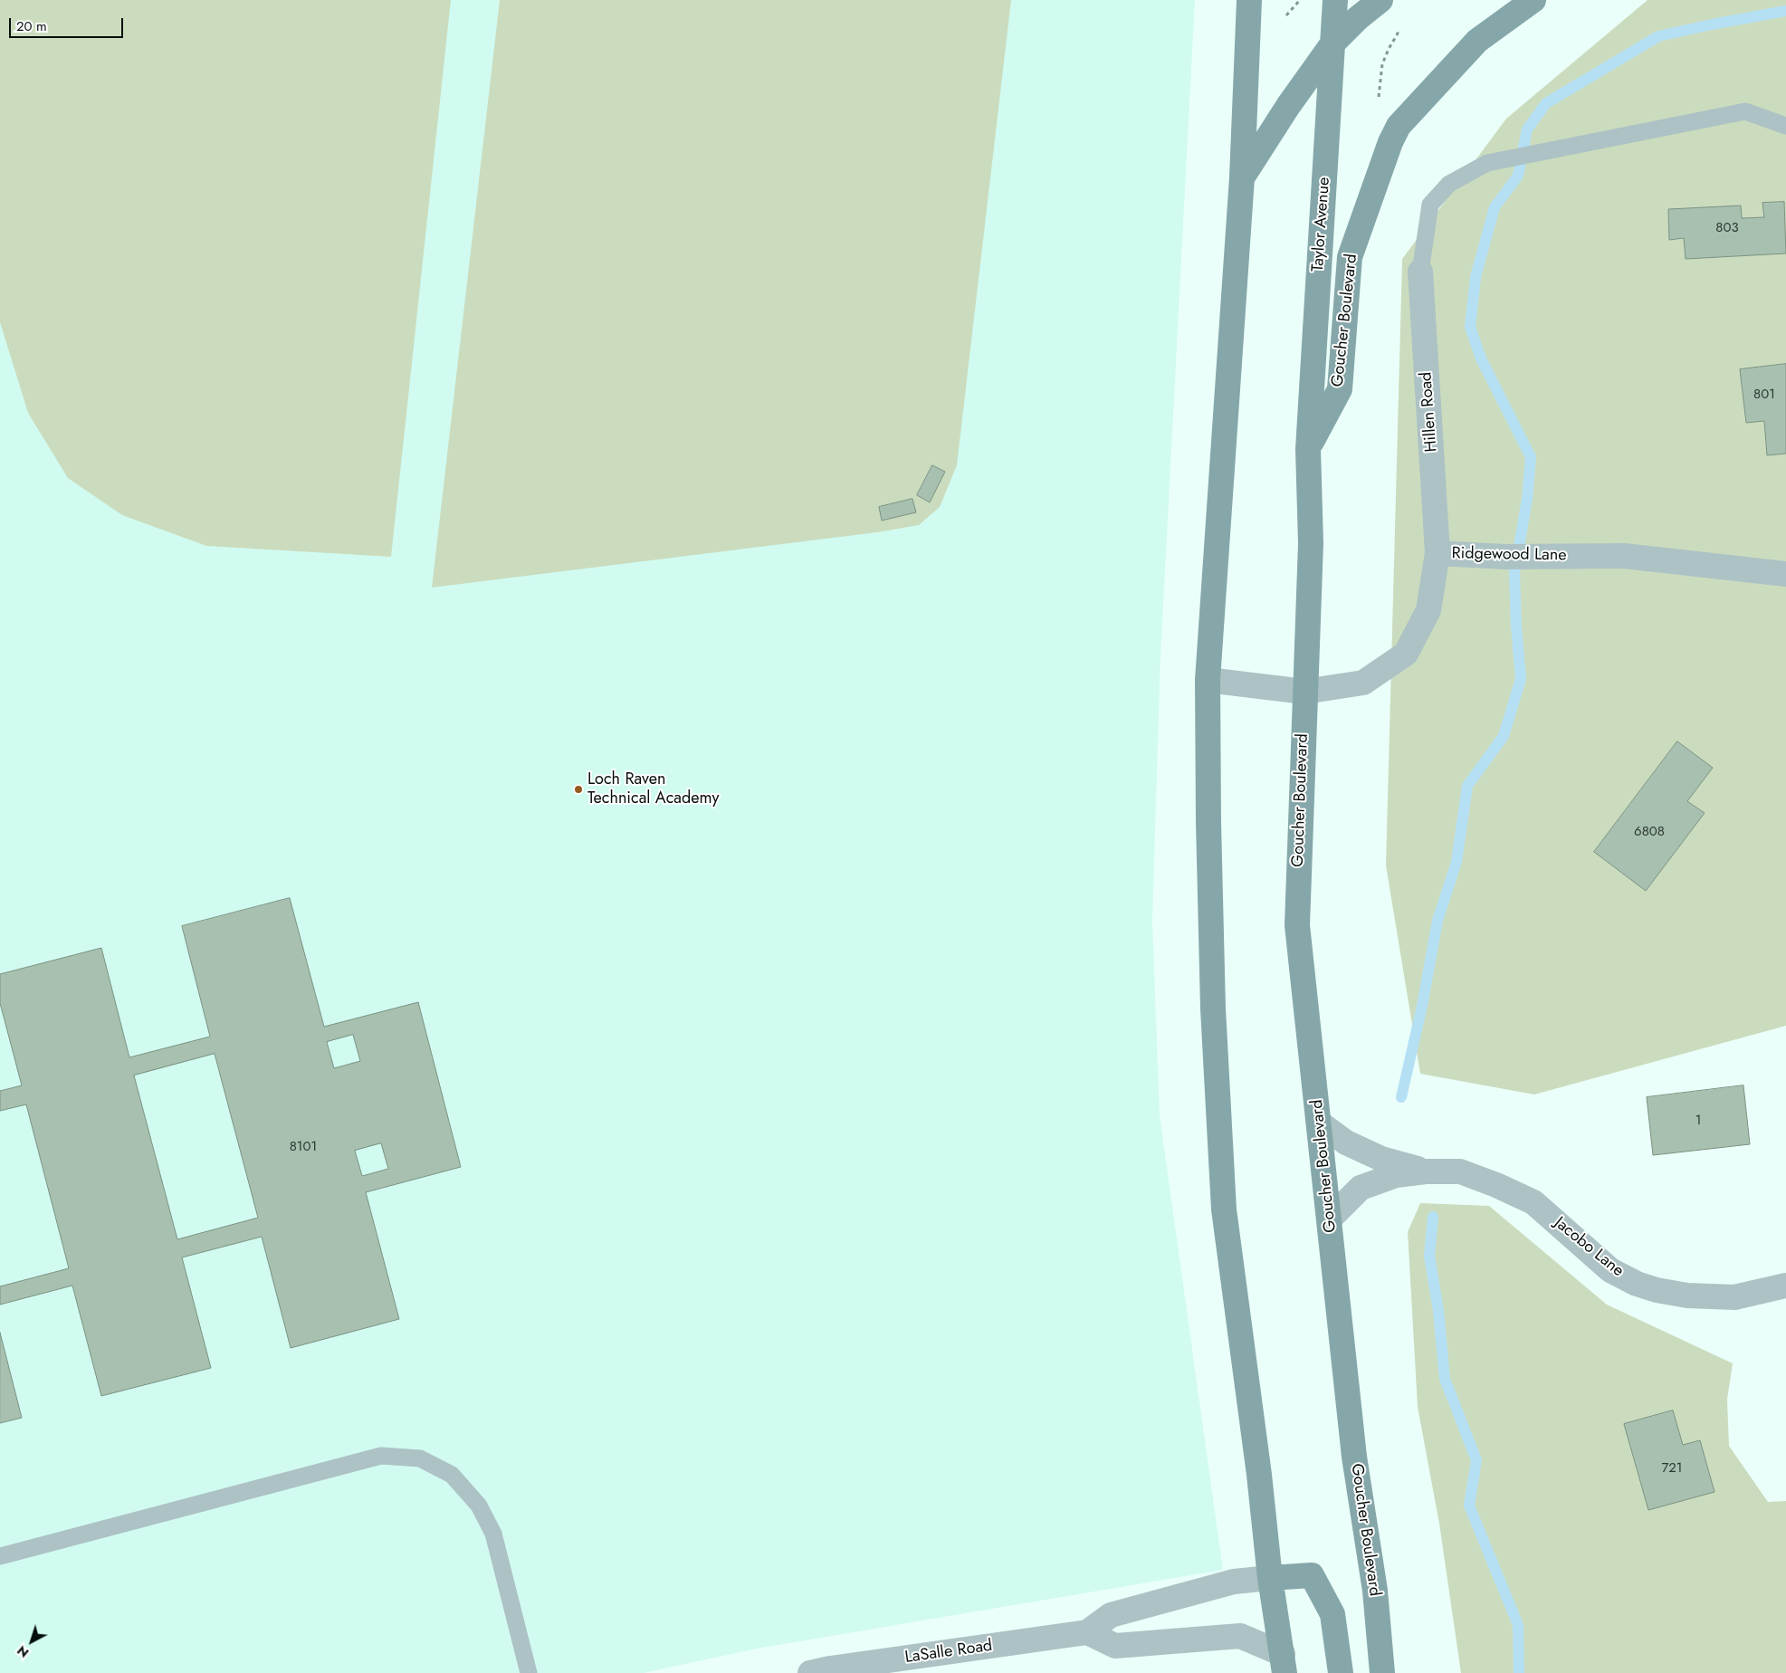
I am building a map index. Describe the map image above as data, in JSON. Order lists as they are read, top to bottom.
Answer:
{
  "streets": {
    "main road": ["Taylor Avenue", "Goucher Boulevard"],
    "street": [
      "Hillen Road",
      "Ridgewood Lane",
      "Jacobo Lane",
      "LaSalle Road"
    ]
  },
  "crossings": [
    ["Taylor Avenue", "Goucher Boulevard"],
    ["Goucher Boulevard", "Ridgewood Lane"],
    ["Goucher Boulevard", "Jacobo Lane"],
    ["Hillen Road", "Ridgewood Lane"]
  ],
  "places": ["Loch Raven Technical Academy"],
  "house_numbers": [
    "803",
    "801",
    "6808",
    "1",
    "8101",
    "721"
  ],
  "scale_bar": "20 m",
  "north": "bottom left"
}
